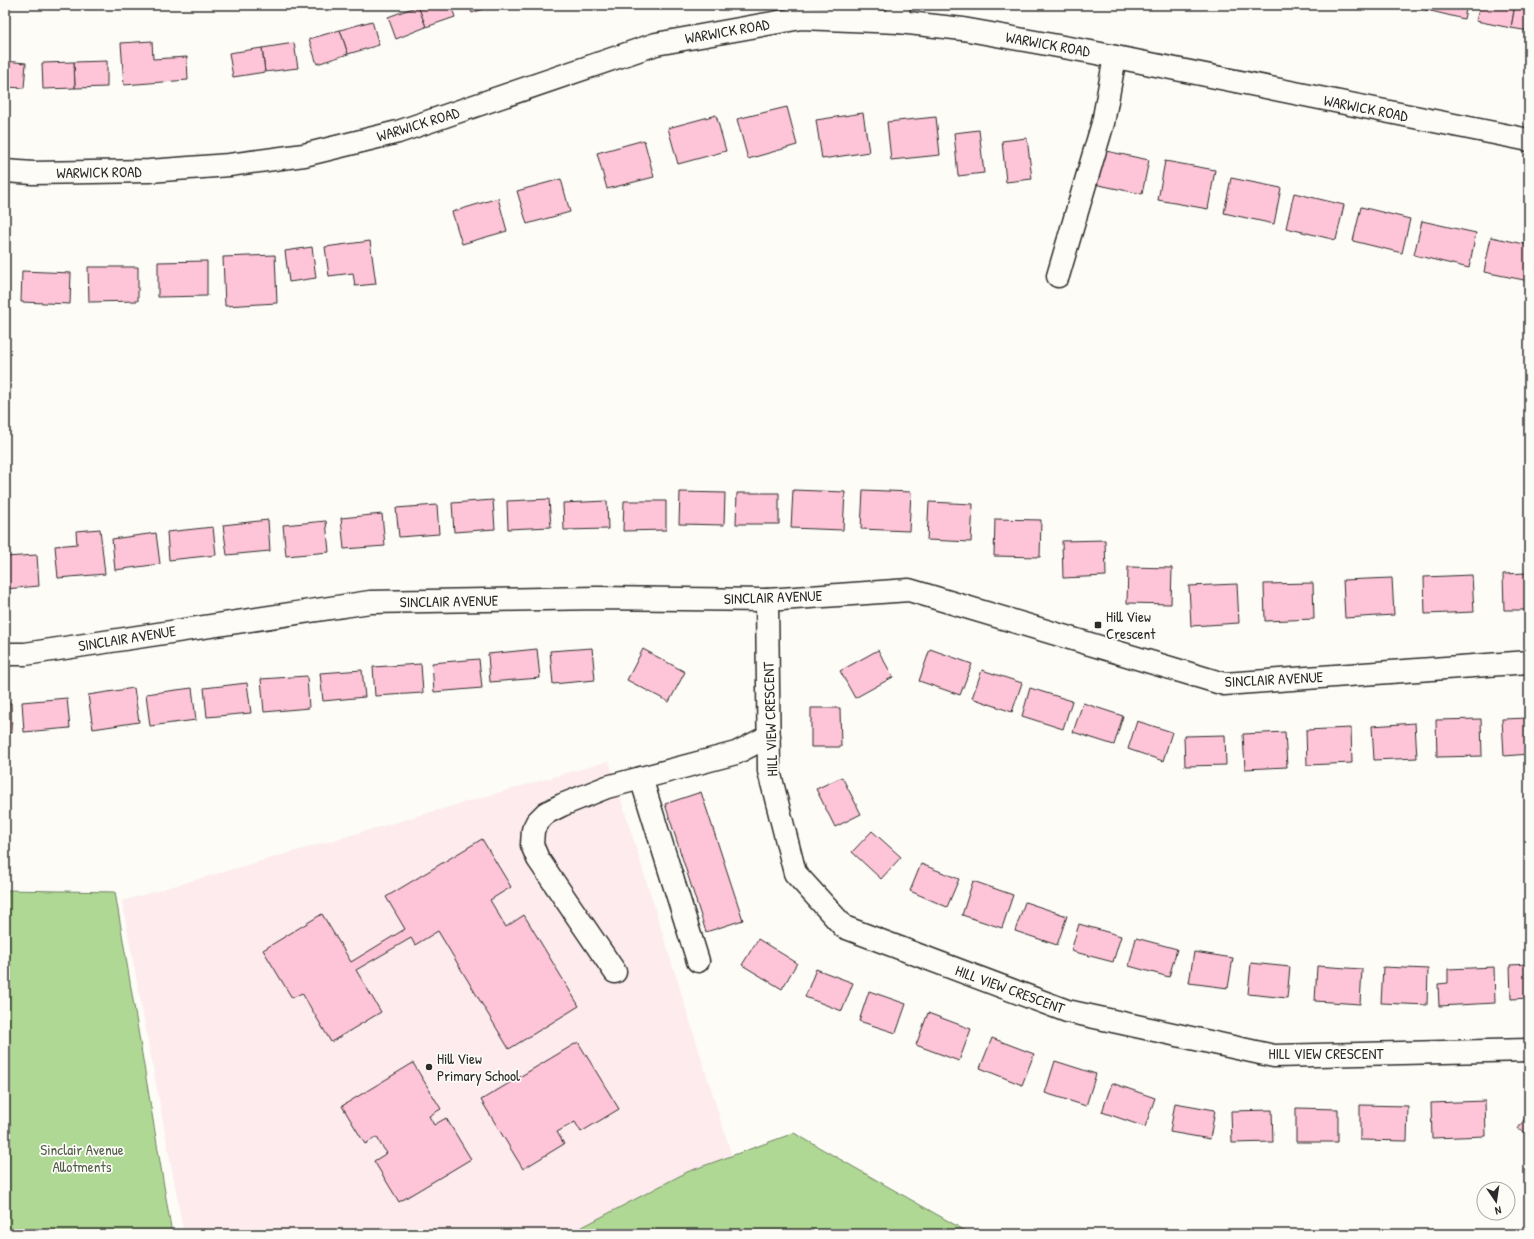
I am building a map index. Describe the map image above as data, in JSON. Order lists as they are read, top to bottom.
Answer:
{
  "streets": {
    "street": ["WARWICK ROAD", "SINCLAIR AVENUE", "HILL VIEW CRESCENT"]
  },
  "crossings": [
    ["SINCLAIR AVENUE", "HILL VIEW CRESCENT"]
  ],
  "parks": ["Sinclair Avenue Allotments"],
  "places": {
    "transit": ["Hill View Crescent"],
    "other": ["Hill View Primary School"]
  },
  "north": "bottom"
}
